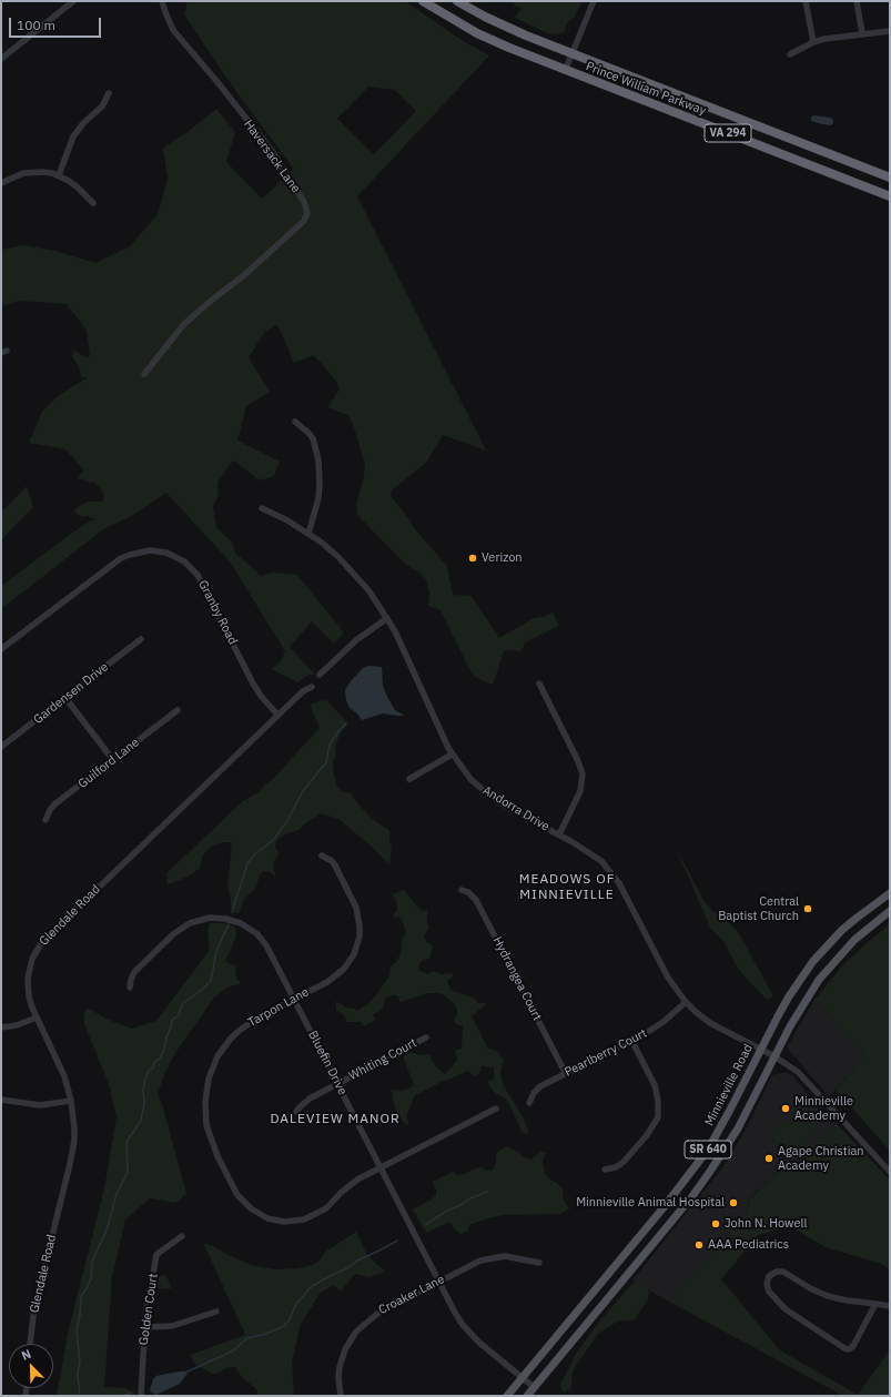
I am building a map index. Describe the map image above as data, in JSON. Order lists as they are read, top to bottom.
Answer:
{
  "streets": {
    "highway": ["Prince William Parkway", "VA 294"],
    "main road": ["Minnieville Road", "SR 640"],
    "street": [
      "Haversack Lane",
      "Granby Road",
      "Gardensen Drive",
      "Guilford Lane",
      "Andorra Drive",
      "Glendale Road",
      "Hydrangea Court",
      "Tarpon Lane",
      "Pearlberry Court",
      "Whiting Court",
      "Bluefin Drive",
      "Croaker Lane",
      "Golden Court"
    ]
  },
  "crossings": [
    ["Granby Road", "Glendale Road"],
    ["Andorra Drive", "Pearlberry Court"],
    ["Andorra Drive", "Minnieville Road"],
    ["Andorra Drive", "SR 640"],
    ["Hydrangea Court", "Pearlberry Court"],
    ["Tarpon Lane", "Bluefin Drive"],
    ["Whiting Court", "Bluefin Drive"],
    ["Bluefin Drive", "Minnieville Road"],
    ["Bluefin Drive", "SR 640"],
    ["Bluefin Drive", "Croaker Lane"]
  ],
  "districts": ["MEADOWS OF MINNIEVILLE", "DALEVIEW MANOR"],
  "places": [
    "Verizon",
    "Central Baptist Church",
    "Minnieville Academy",
    "Agape Christian Academy",
    "Minnieville Animal Hospital",
    "John N. Howell",
    "AAA Pediatrics"
  ],
  "scale_bar": "100 m",
  "north": "top left"
}
